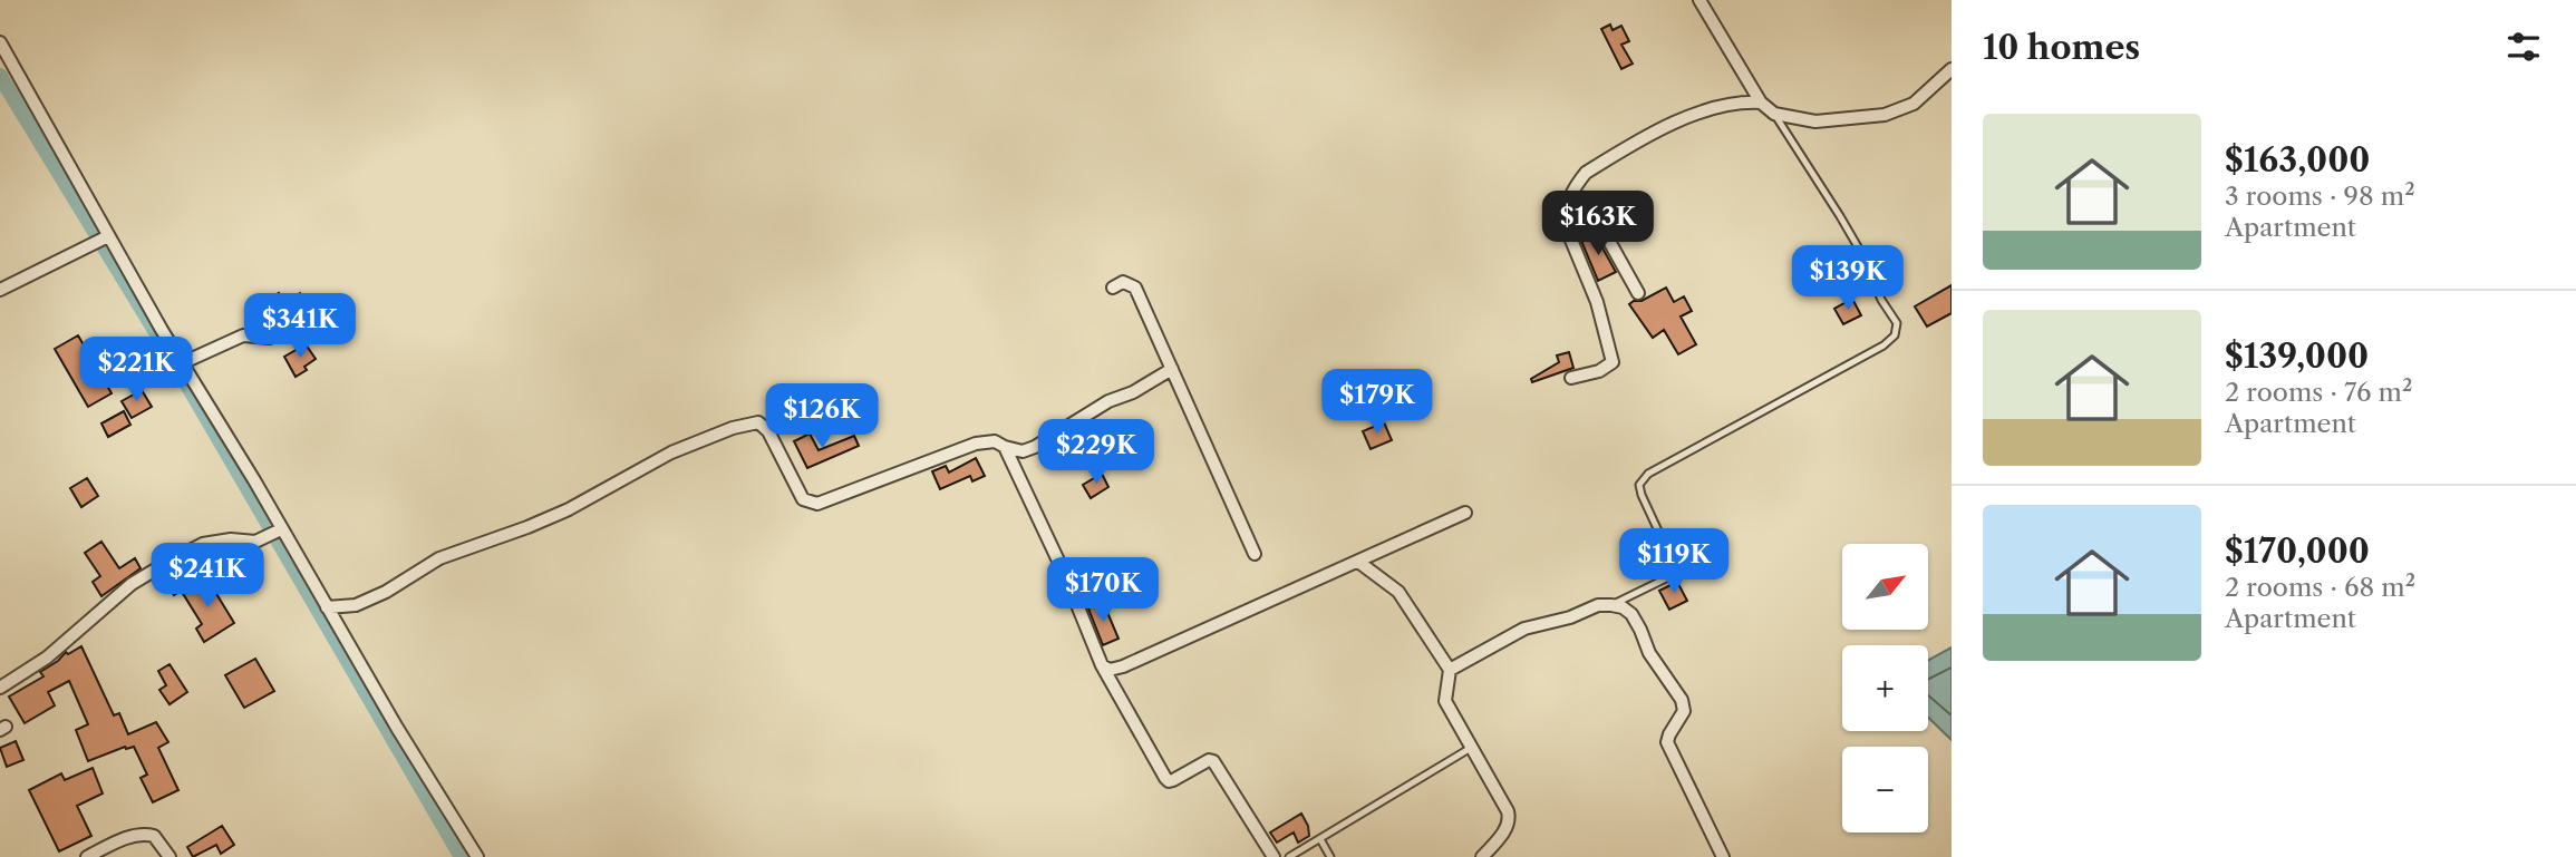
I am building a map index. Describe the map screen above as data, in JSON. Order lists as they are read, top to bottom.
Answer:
{
  "north": "top right",
  "page": {
    "heading": "10 homes",
    "list": [
      {
        "name": "$163,000",
        "note": "3 rooms · 98 m² · Apartment"
      },
      {
        "name": "$139,000",
        "note": "2 rooms · 76 m² · Apartment"
      },
      {
        "name": "$170,000",
        "note": "2 rooms · 68 m² · Apartment"
      }
    ],
    "price": [
      "$163K",
      "$139K",
      "$341K",
      "$221K",
      "$179K",
      "$126K",
      "$229K",
      "$119K",
      "$241K",
      "$170K"
    ],
    "map_buttons": ["+", "−"]
  }
}
